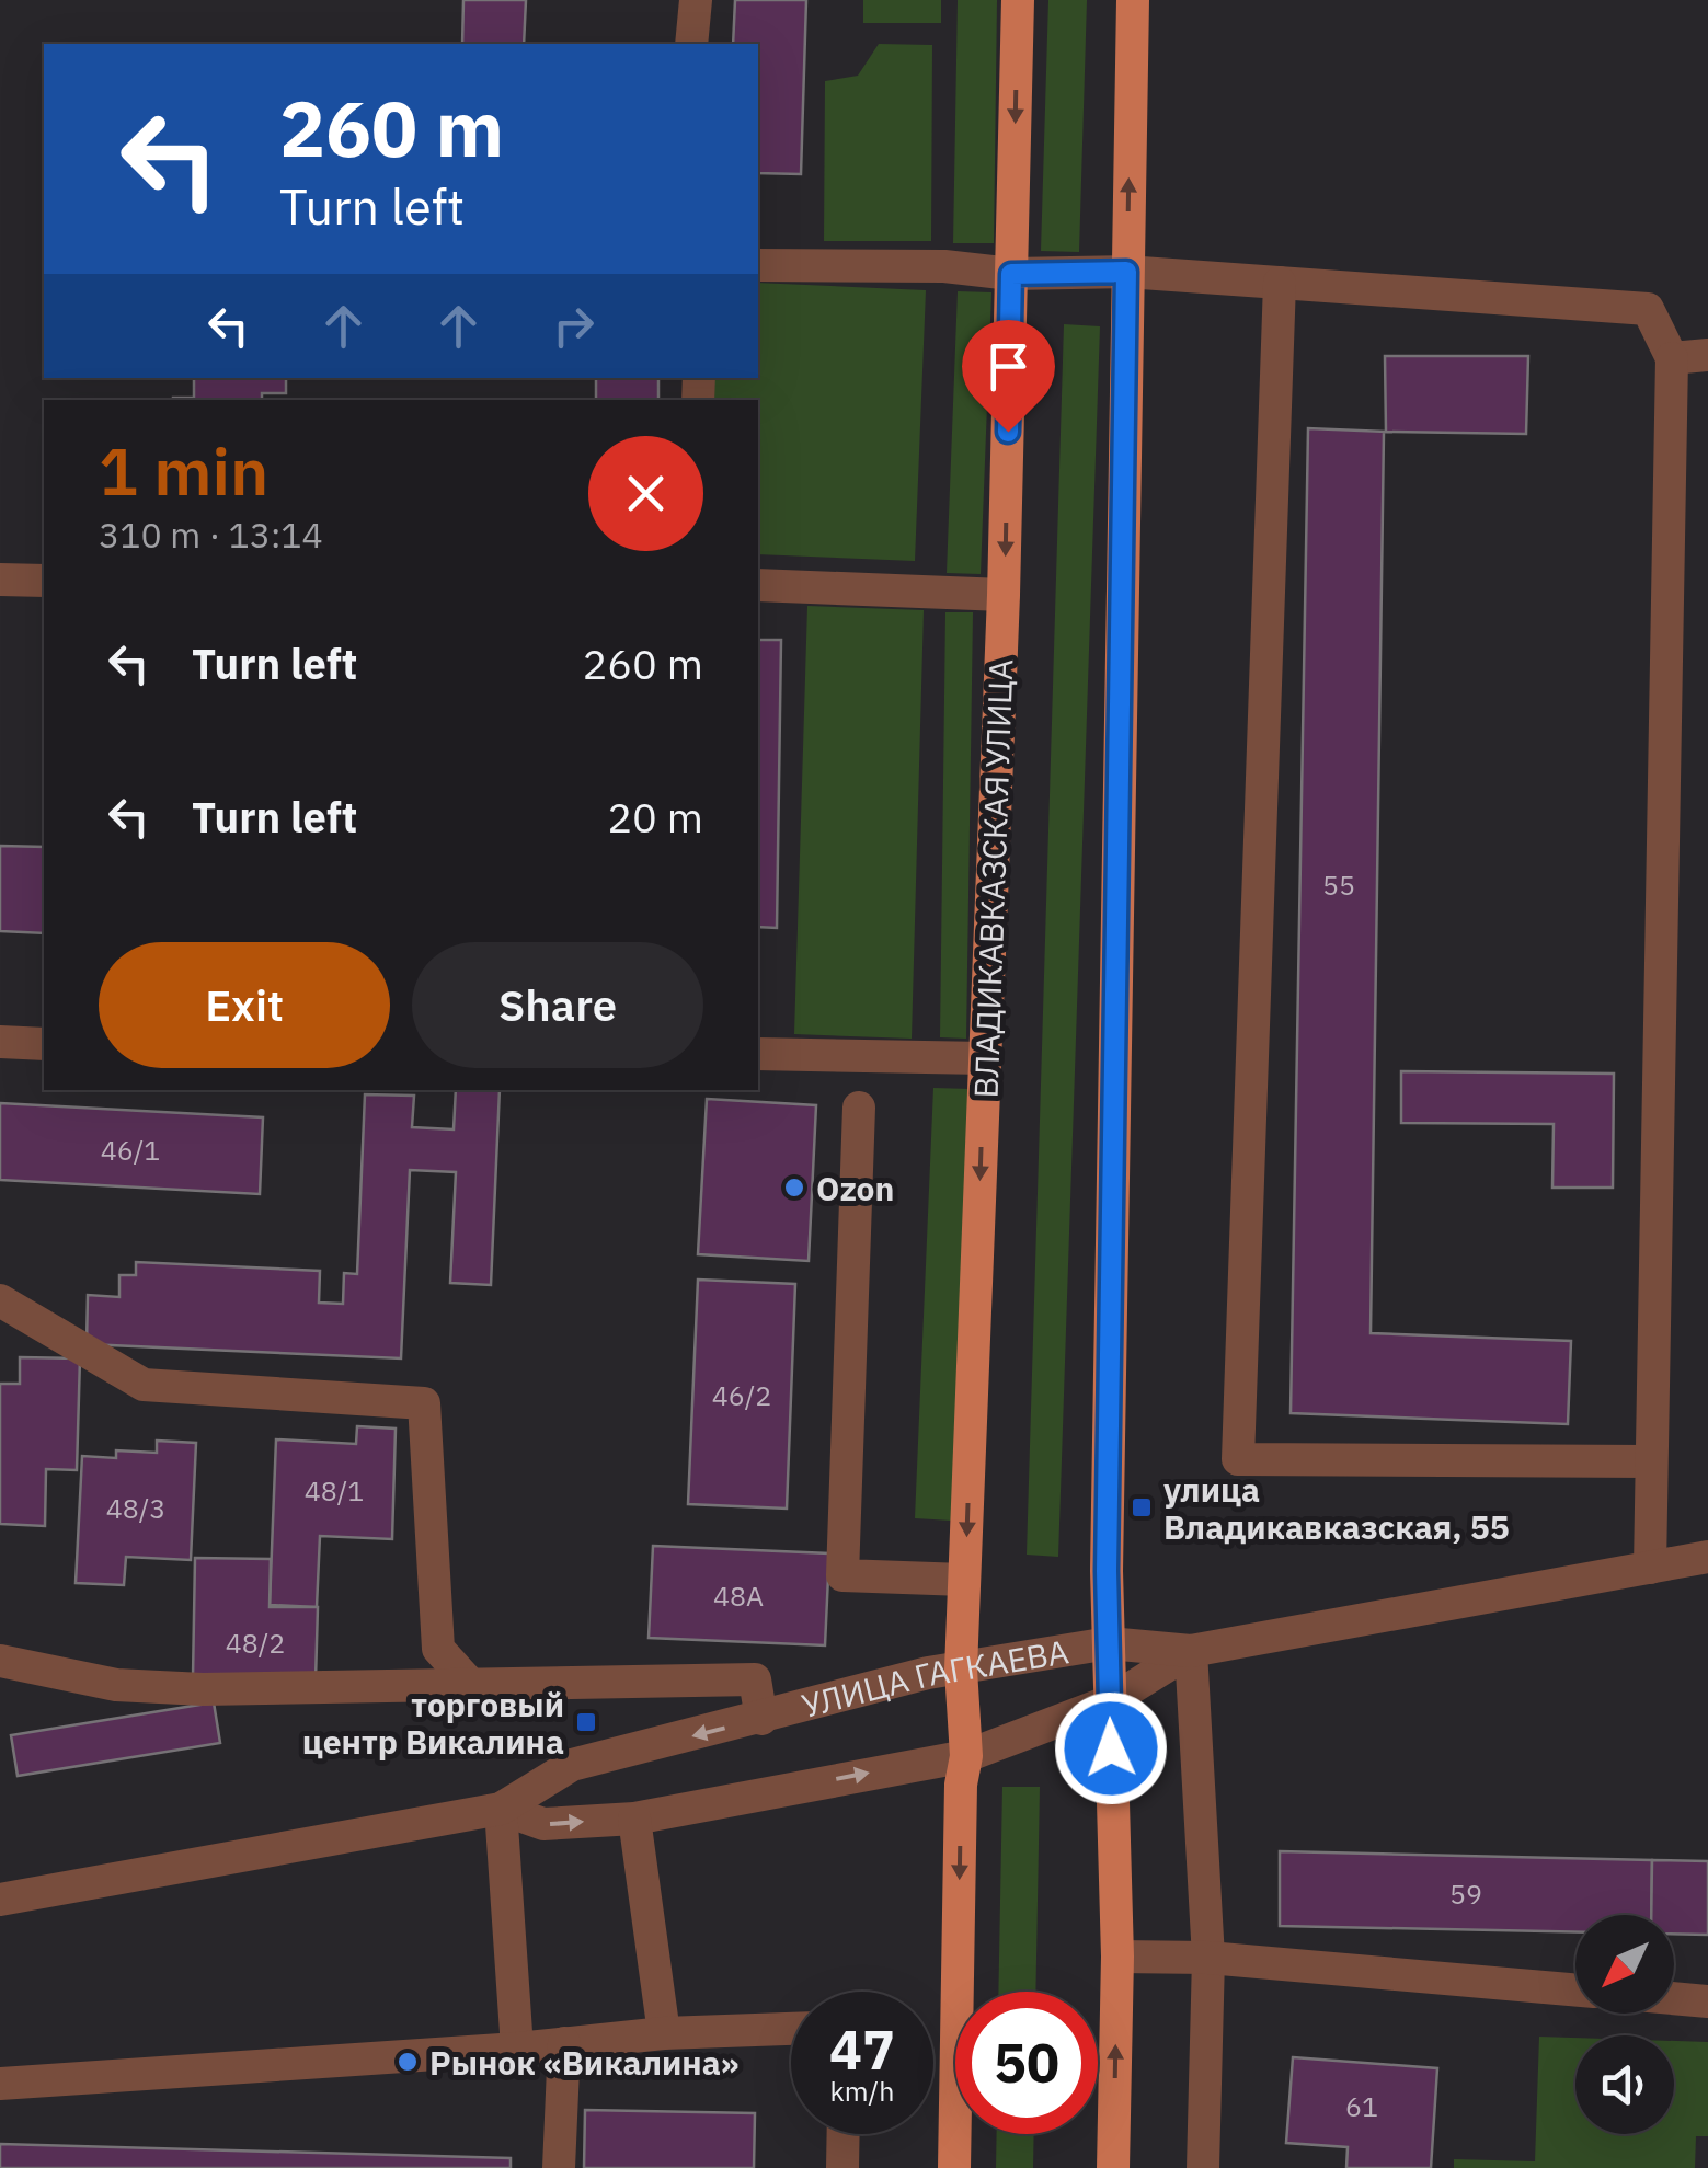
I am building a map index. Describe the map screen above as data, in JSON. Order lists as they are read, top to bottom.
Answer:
{
  "streets": {
    "main road": ["ВЛАДИКАВКАЗСКАЯ УЛИЦА"],
    "street": ["УЛИЦА ГАГКАЕВА"]
  },
  "crossings": [
    ["ВЛАДИКАВКАЗСКАЯ УЛИЦА", "УЛИЦА ГАГКАЕВА"]
  ],
  "places": {
    "other": ["Ozon", "Рынок «Викалина»"],
    "transit": ["улица Владикавказская, 55", "торговый центр Викалина"]
  },
  "house_numbers": [
    "55",
    "46/1",
    "46/2",
    "48/1",
    "48/3",
    "48А",
    "48/2",
    "59",
    "61"
  ],
  "north": "bottom left",
  "page": {
    "turn": ["260 m", "Turn left"],
    "heading": ["1 min", "310 m · 13:14"],
    "list": [
      {
        "name": "Turn left",
        "value": "260 m"
      },
      {
        "name": "Turn left",
        "value": "20 m"
      }
    ],
    "buttons": ["Exit", "Share"],
    "speed": "47 km/h",
    "limit": "50"
  }
}
